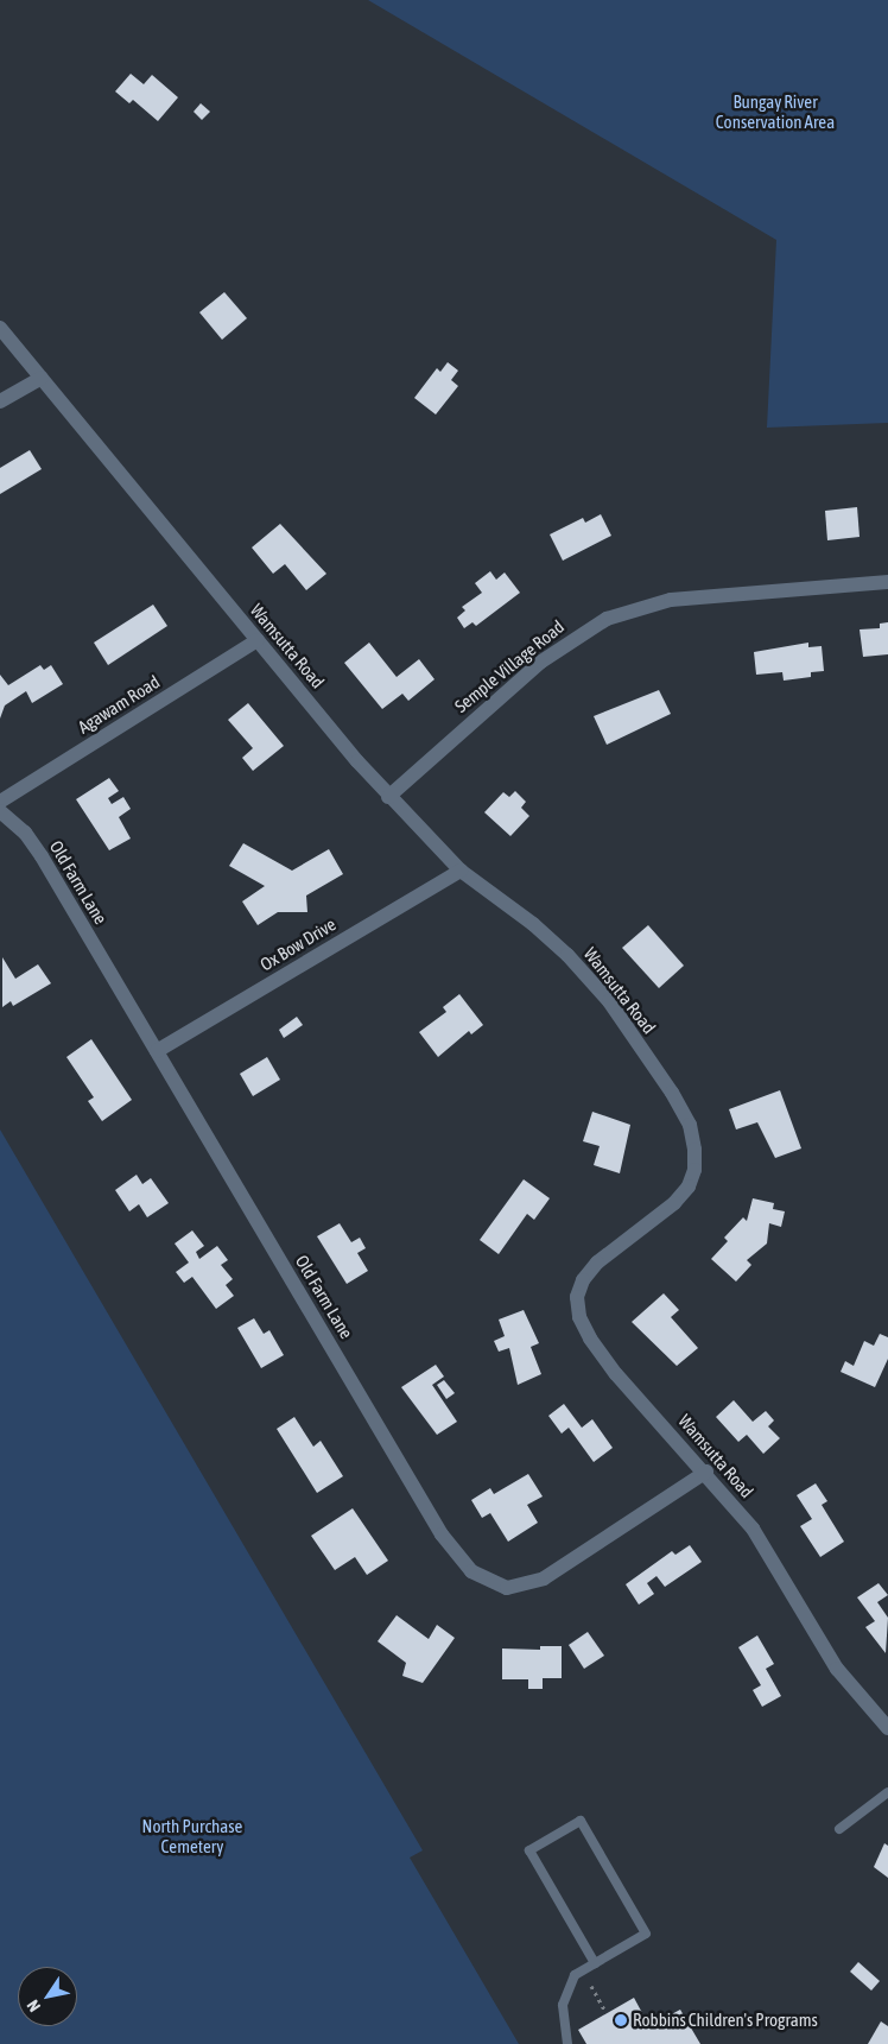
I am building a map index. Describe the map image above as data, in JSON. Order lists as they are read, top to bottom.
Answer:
{
  "streets": {
    "street": [
      "Wamsutta Road",
      "Semple Village Road",
      "Agawam Road",
      "Old Farm Lane",
      "Ox Bow Drive"
    ]
  },
  "crossings": [
    ["Wamsutta Road", "Semple Village Road"],
    ["Wamsutta Road", "Agawam Road"],
    ["Wamsutta Road", "Old Farm Lane"],
    ["Wamsutta Road", "Ox Bow Drive"],
    ["Old Farm Lane", "Ox Bow Drive"]
  ],
  "parks": ["Bungay River Conservation Area", "North Purchase Cemetery"],
  "places": ["Robbins Children's Programs"],
  "north": "bottom left"
}
